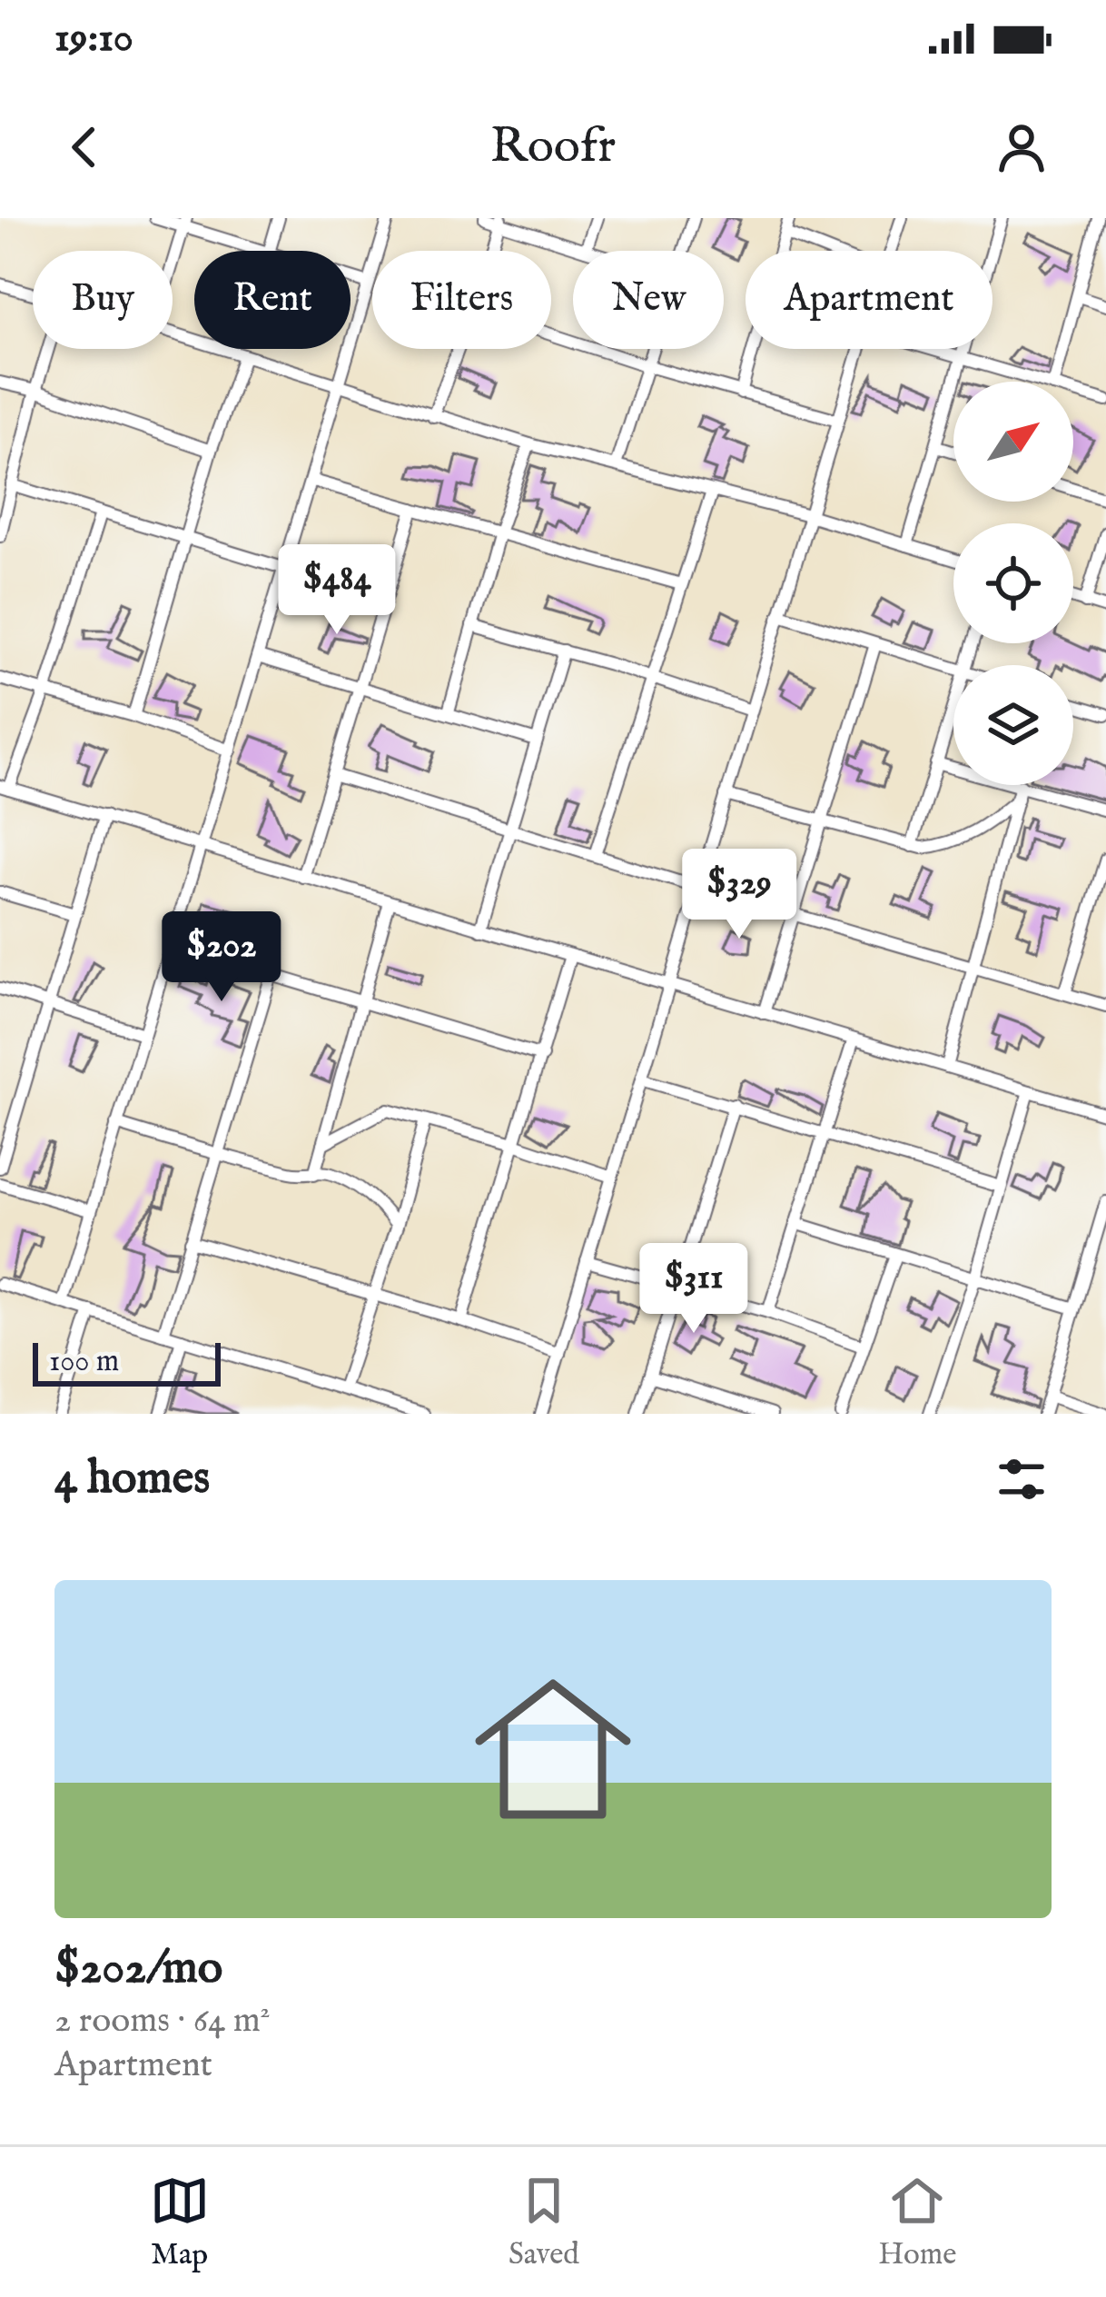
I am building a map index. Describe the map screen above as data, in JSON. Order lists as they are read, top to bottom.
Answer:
{
  "scale_bar": "100 m",
  "north": "top right",
  "page": {
    "status": "19:10",
    "header": "Roofr",
    "chip": [
      "Buy",
      "Rent",
      "Filters",
      "New",
      "Apartment"
    ],
    "price": [
      "$484",
      "$329",
      "$202",
      "$311"
    ],
    "scale": "100 m",
    "heading": "4 homes",
    "list": [
      {
        "name": "$202/mo",
        "note": "2 rooms · 64 m² · Apartment"
      }
    ],
    "tabs": ["Map", "Saved", "Home"]
  }
}
